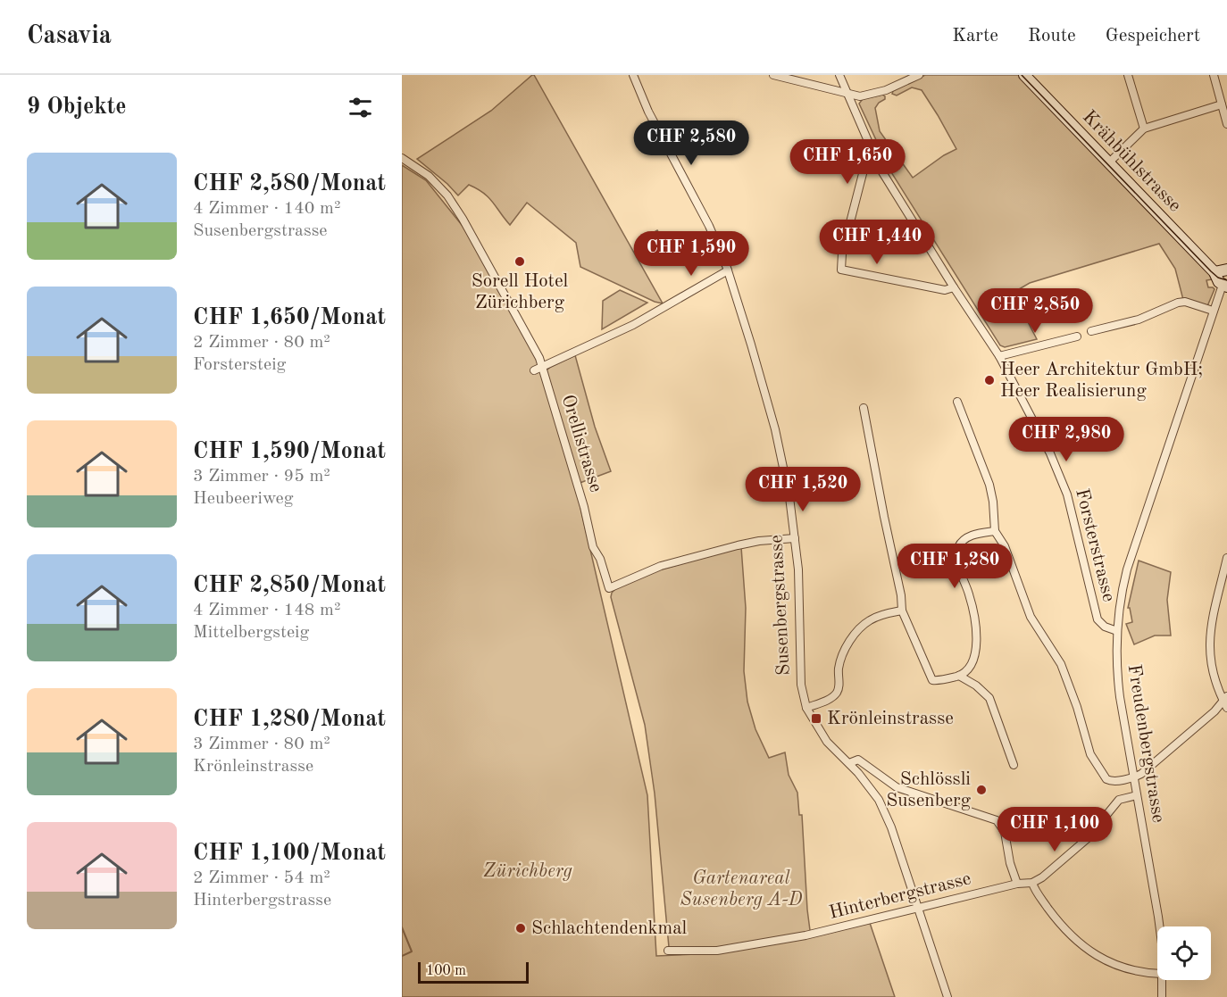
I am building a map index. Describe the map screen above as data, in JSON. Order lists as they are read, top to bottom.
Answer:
{
  "streets": {
    "street": [
      "Krähbühlstrasse",
      "Orellistrasse",
      "Forsterstrasse",
      "Susenbergstrasse",
      "Freudenbergstrasse",
      "Hinterbergstrasse"
    ]
  },
  "crossings": [
    ["Krähbühlstrasse", "Freudenbergstrasse"],
    ["Orellistrasse", "Susenbergstrasse"],
    ["Forsterstrasse", "Freudenbergstrasse"],
    ["Susenbergstrasse", "Hinterbergstrasse"]
  ],
  "parks": ["Zürichberg", "Gartenareal Susenberg A-D"],
  "places": {
    "other": [
      "Sorell Hotel Zürichberg",
      "Heer Architektur GmbH; Heer Realisierung",
      "Schlössli Susenberg",
      "Schlachtendenkmal"
    ],
    "transit": ["Krönleinstrasse"]
  },
  "scale_bar": "100 m",
  "page": {
    "header": "Casavia",
    "nav": ["Karte", "Route", "Gespeichert"],
    "heading": "9 Objekte",
    "price": [
      "CHF 2,580",
      "CHF 1,650",
      "CHF 1,440",
      "CHF 1,590",
      "CHF 2,850",
      "CHF 2,980",
      "CHF 1,520",
      "CHF 1,280",
      "CHF 1,100"
    ],
    "list": [
      {
        "name": "CHF 2,580/Monat",
        "note": "4 Zimmer · 140 m² · Susenbergstrasse"
      },
      {
        "name": "CHF 1,650/Monat",
        "note": "2 Zimmer · 80 m² · Forstersteig"
      },
      {
        "name": "CHF 1,590/Monat",
        "note": "3 Zimmer · 95 m² · Heubeeriweg"
      },
      {
        "name": "CHF 2,850/Monat",
        "note": "4 Zimmer · 148 m² · Mittelbergsteig"
      },
      {
        "name": "CHF 1,280/Monat",
        "note": "3 Zimmer · 80 m² · Krönleinstrasse"
      },
      {
        "name": "CHF 1,100/Monat",
        "note": "2 Zimmer · 54 m² · Hinterbergstrasse"
      }
    ],
    "scale": "100 m"
  }
}
